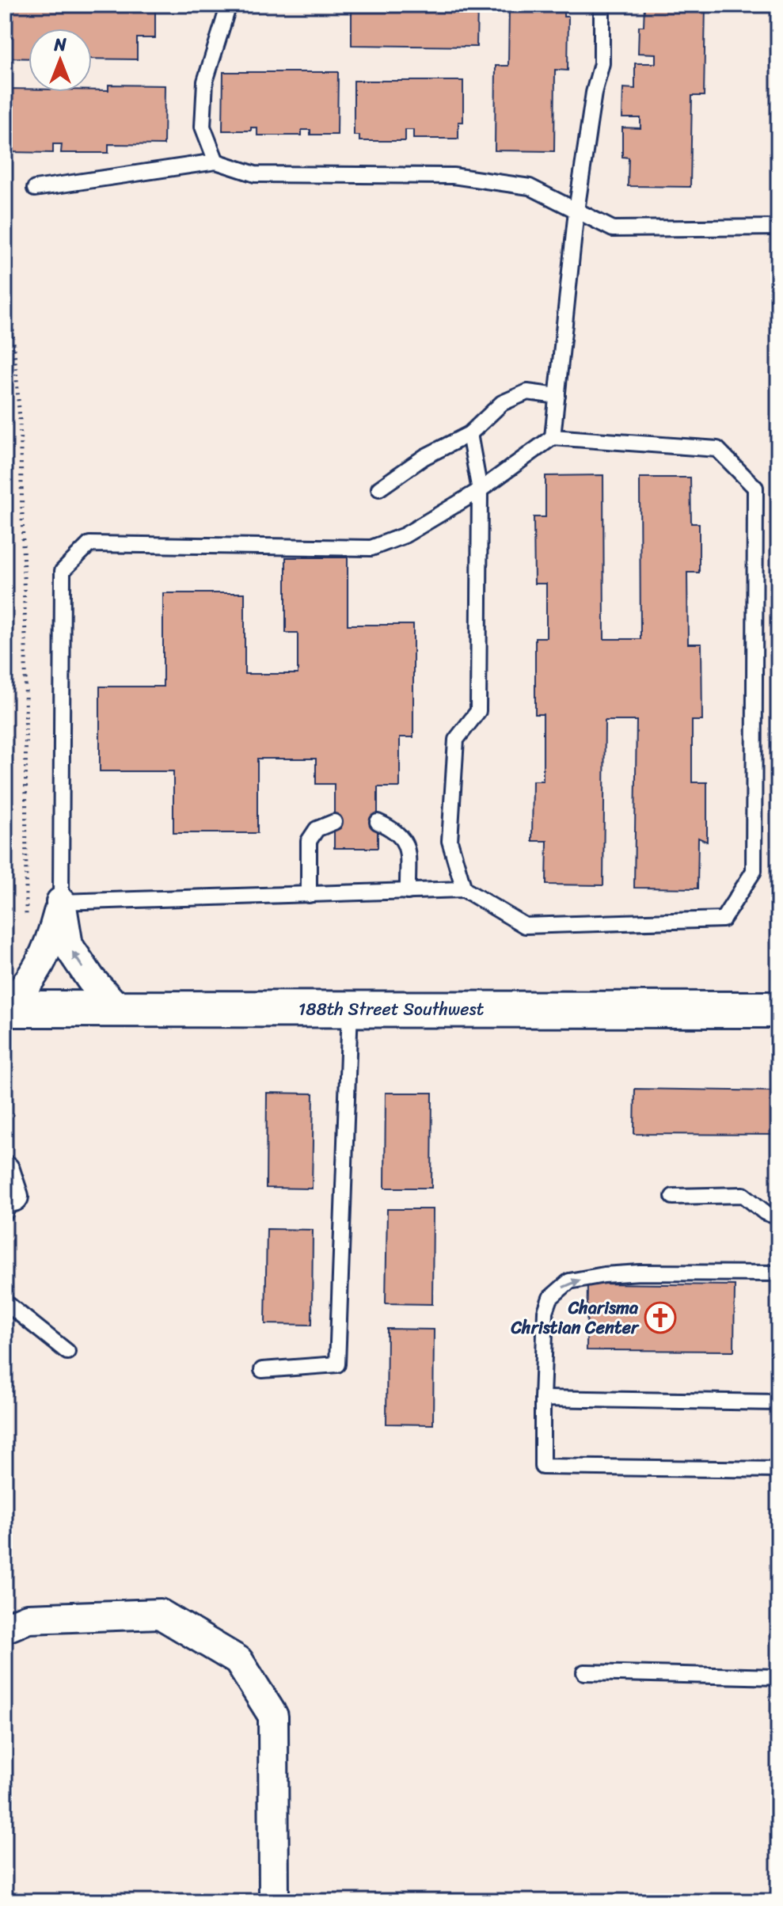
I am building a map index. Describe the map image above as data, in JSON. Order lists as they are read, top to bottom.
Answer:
{
  "streets": {
    "street": ["188th Street Southwest"]
  },
  "places": {
    "church": ["Charisma Christian Center"]
  },
  "north": "top"
}
